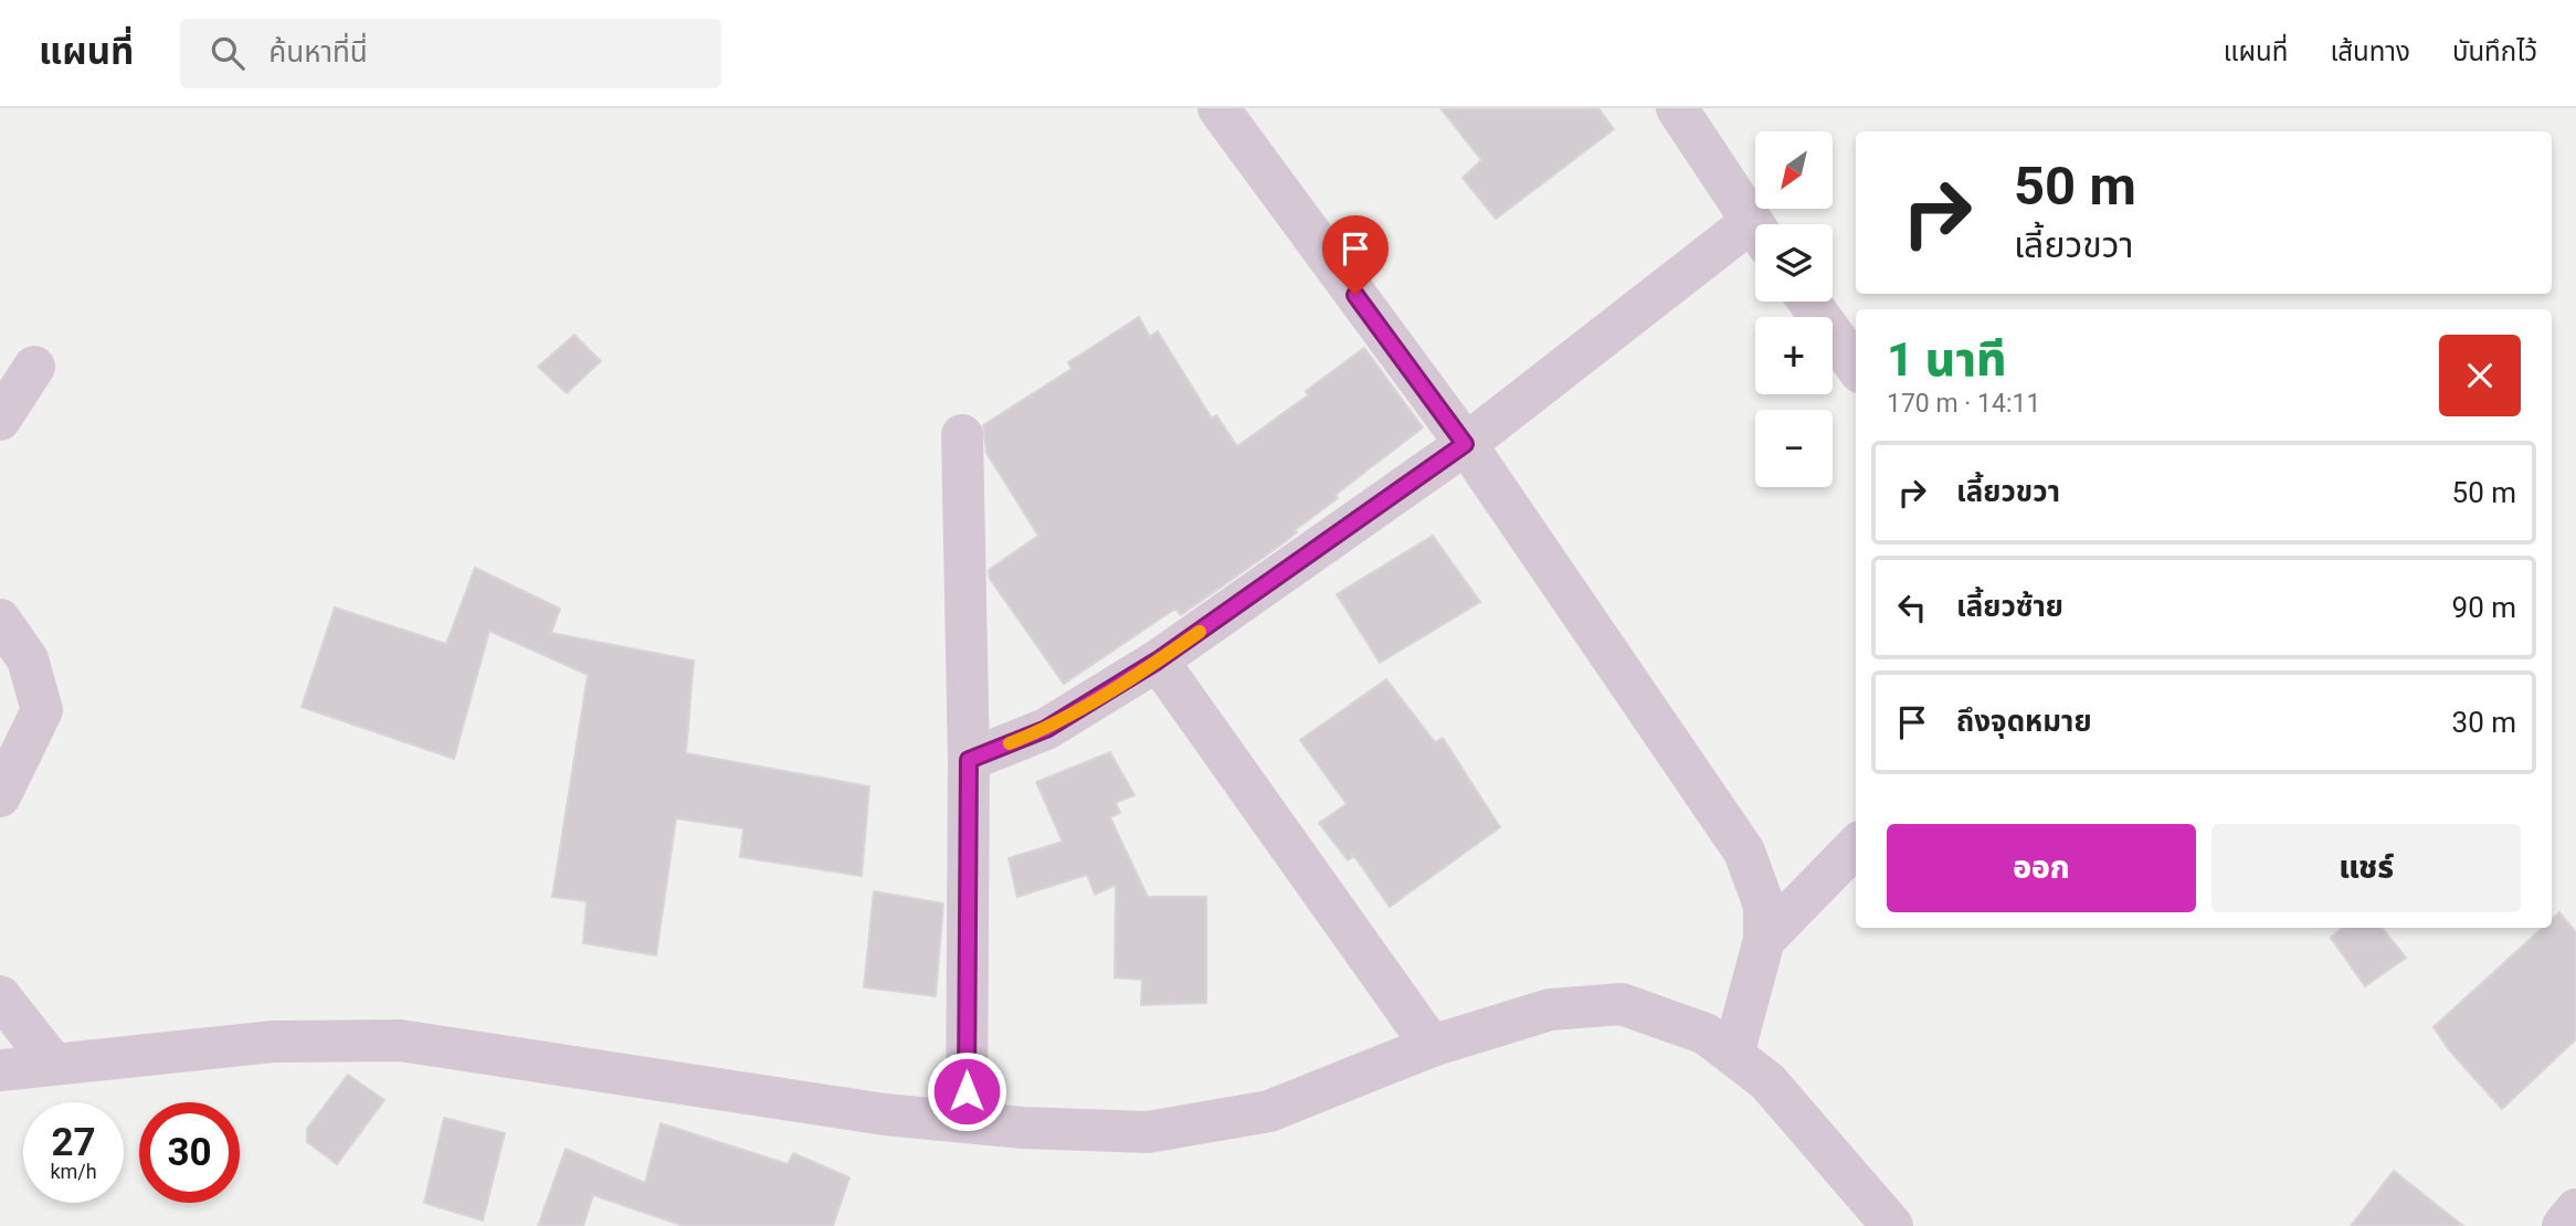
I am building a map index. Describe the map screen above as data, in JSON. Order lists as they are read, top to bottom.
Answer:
{
  "north": "bottom left",
  "page": {
    "header": "แผนที่",
    "search": "ค้นหาที่นี่",
    "nav": ["แผนที่", "เส้นทาง", "บันทึกไว้"],
    "map_buttons": ["+", "−"],
    "turn": ["50 m", "เลี้ยวขวา"],
    "heading": ["1 นาที", "170 m · 14:11"],
    "list": [
      {
        "name": "เลี้ยวขวา",
        "value": "50 m"
      },
      {
        "name": "เลี้ยวซ้าย",
        "value": "90 m"
      },
      {
        "name": "ถึงจุดหมาย",
        "value": "30 m"
      }
    ],
    "buttons": ["ออก", "แชร์"],
    "speed": "27 km/h",
    "limit": "30"
  }
}
